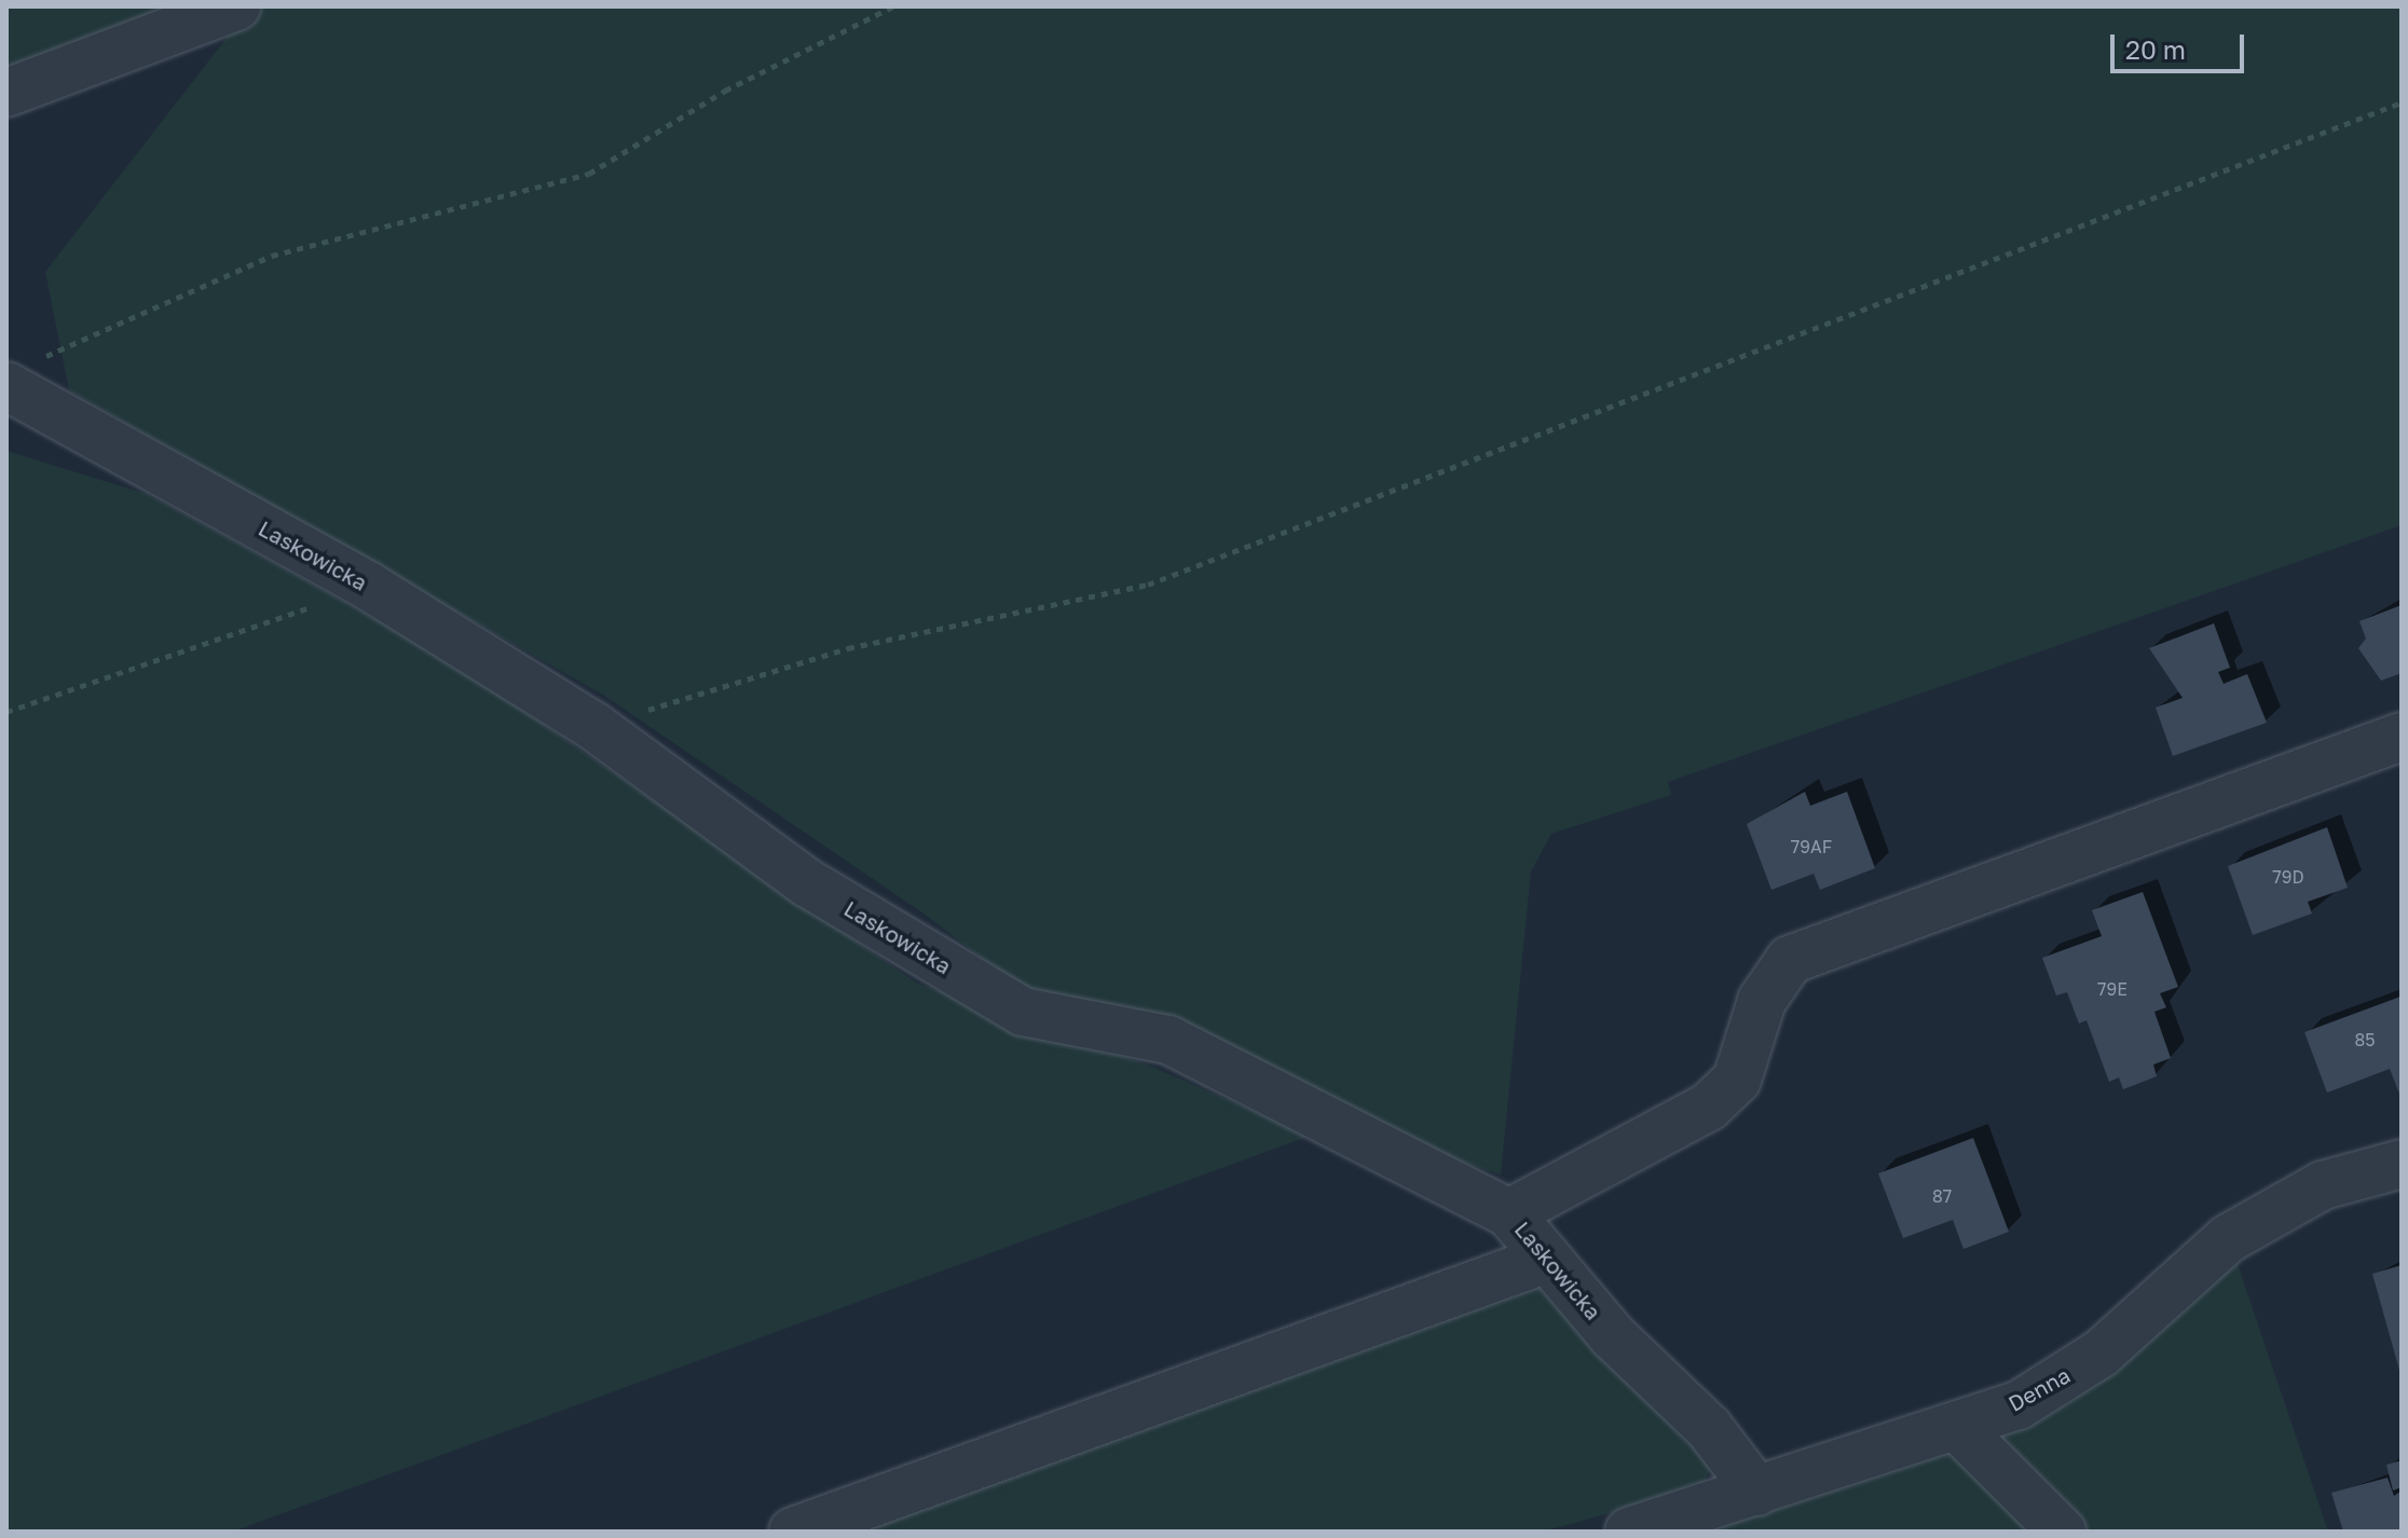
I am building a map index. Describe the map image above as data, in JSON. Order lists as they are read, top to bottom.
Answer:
{
  "streets": {
    "street": ["Laskowicka", "Denna"]
  },
  "crossings": [
    ["Laskowicka", "Denna"]
  ],
  "house_numbers": [
    "79AF",
    "79D",
    "79E",
    "85",
    "87"
  ],
  "scale_bar": "20 m"
}
